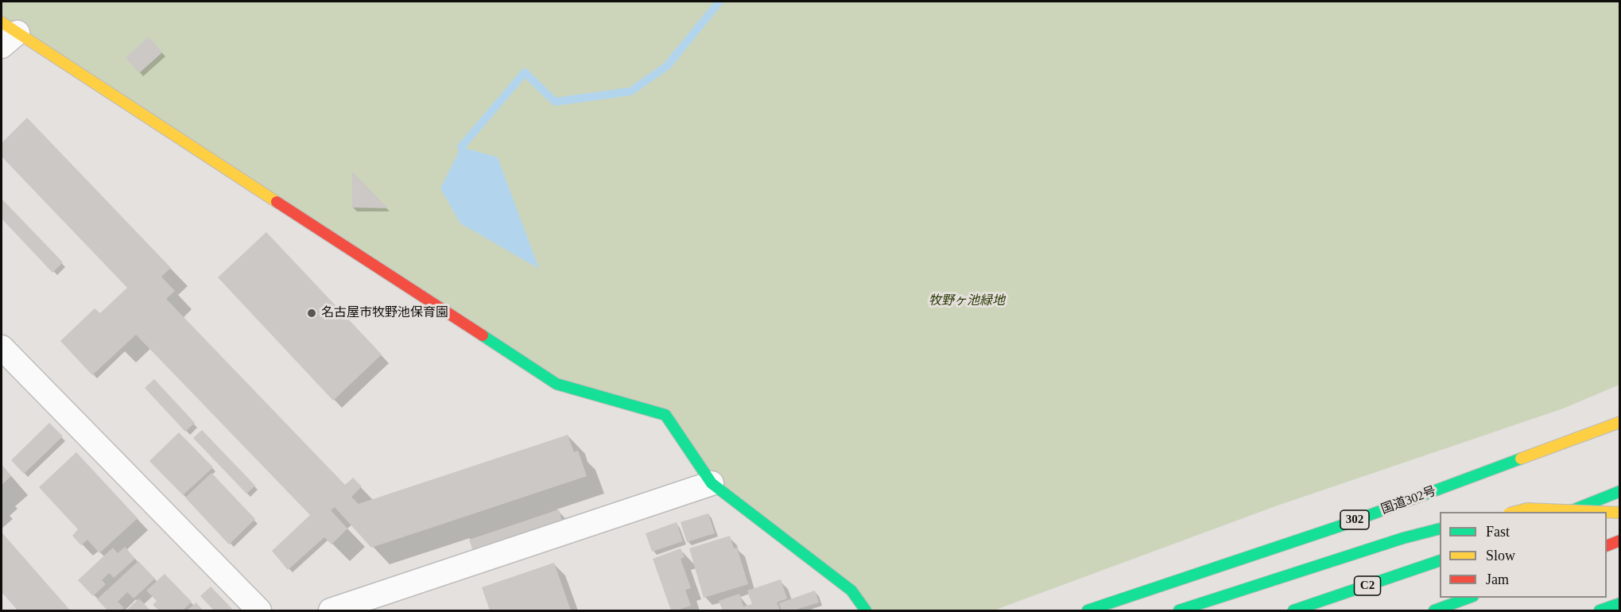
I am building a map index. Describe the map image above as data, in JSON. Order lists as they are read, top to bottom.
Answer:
{
  "streets": {
    "main road": ["国道302号", "302", "C2"]
  },
  "parks": ["牧野ヶ池緑地"],
  "places": ["名古屋市牧野池保育園"],
  "legend": ["Fast", "Slow", "Jam"]
}
